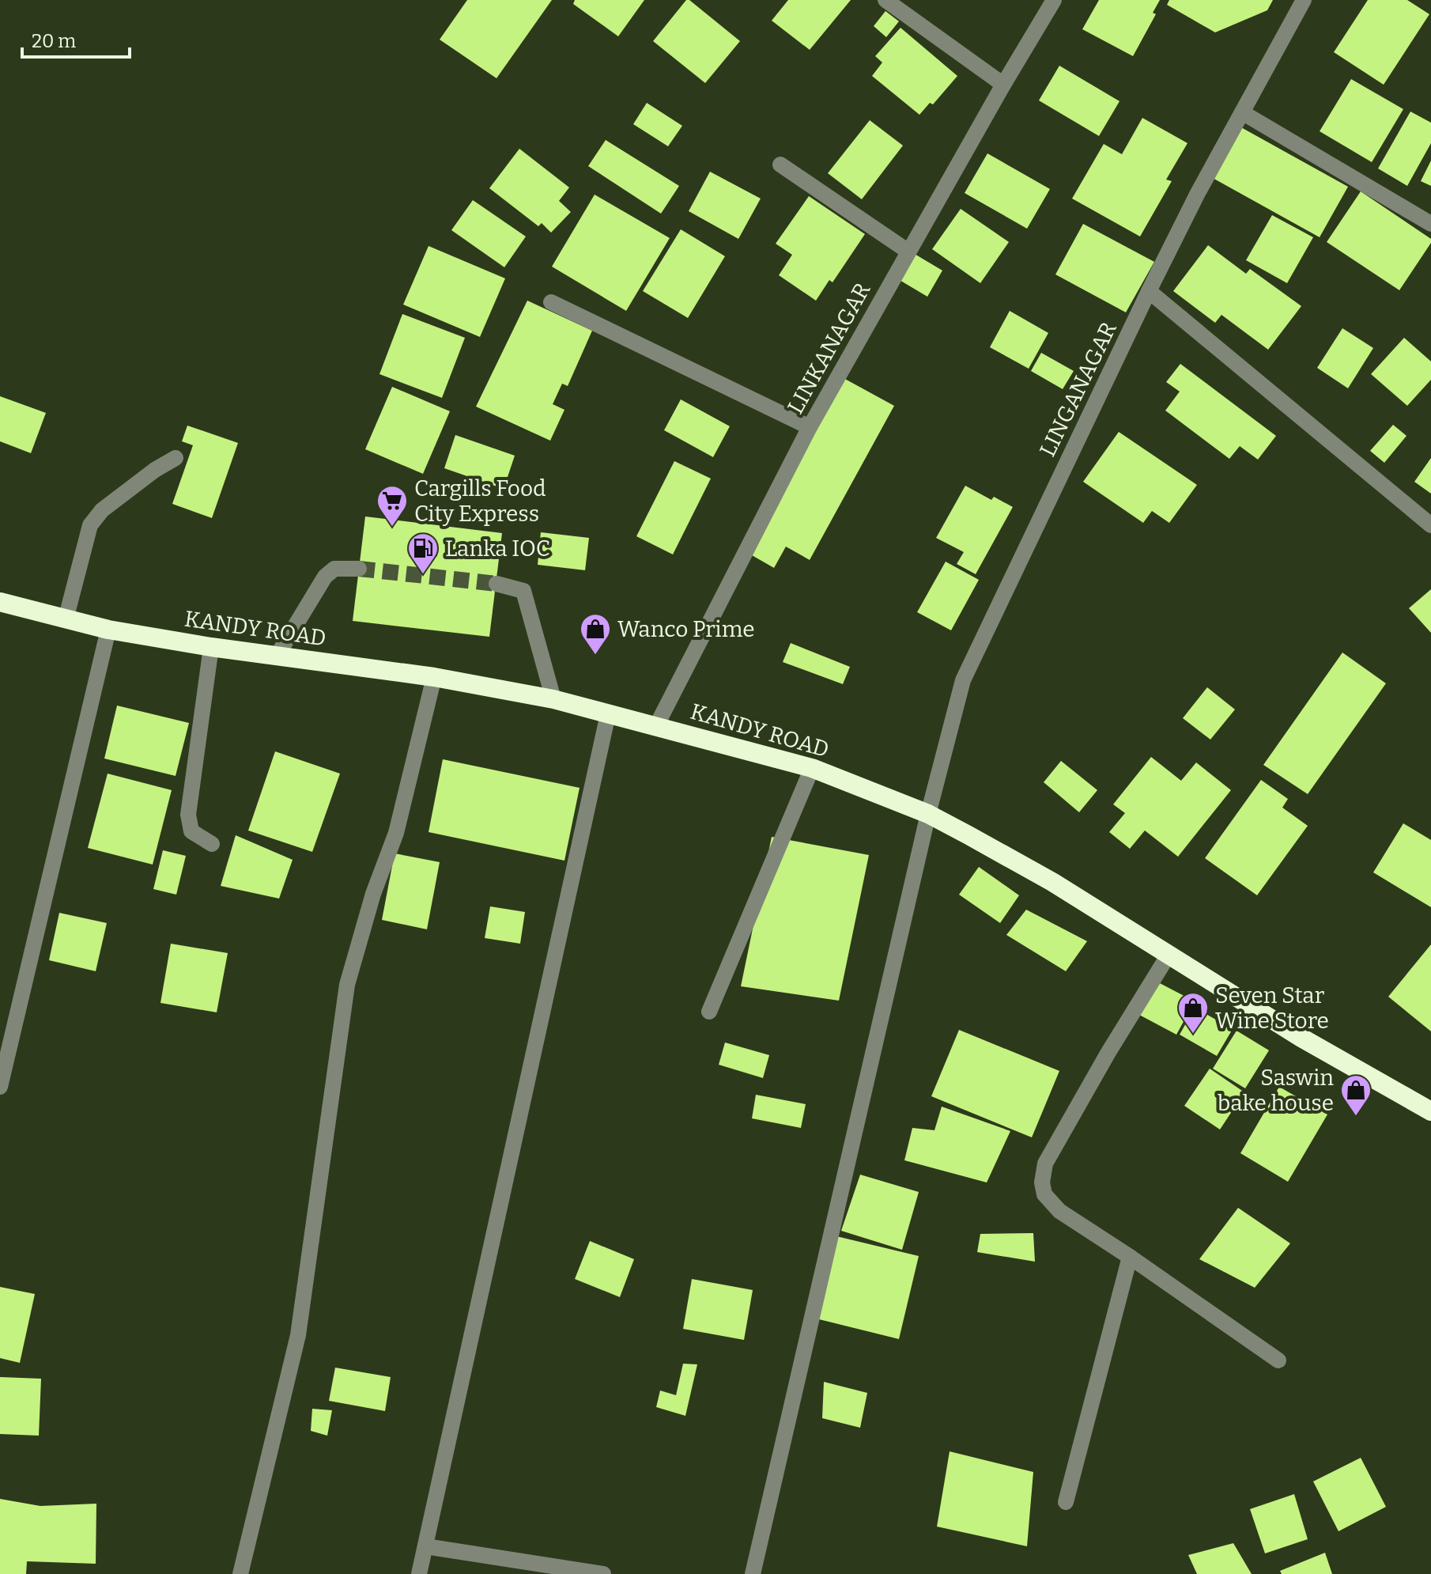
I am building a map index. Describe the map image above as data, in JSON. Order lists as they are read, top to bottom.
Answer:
{
  "streets": {
    "highway": ["KANDY ROAD"],
    "street": ["LINKANAGAR", "LINGANAGAR"]
  },
  "crossings": [
    ["LINKANAGAR", "KANDY ROAD"],
    ["LINGANAGAR", "KANDY ROAD"]
  ],
  "places": {
    "supermarket": ["Cargills Food City Express"],
    "fuel station": ["Lanka IOC"],
    "shop": ["Wanco Prime", "Seven Star Wine Store", "Saswin bake house"]
  },
  "scale_bar": "20 m"
}
